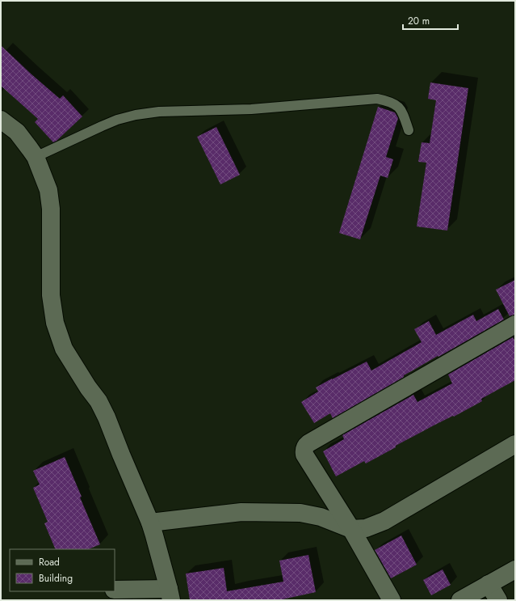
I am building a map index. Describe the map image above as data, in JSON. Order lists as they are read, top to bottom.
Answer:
{
  "legend": ["Road", "Building"],
  "scale_bar": "20 m"
}
